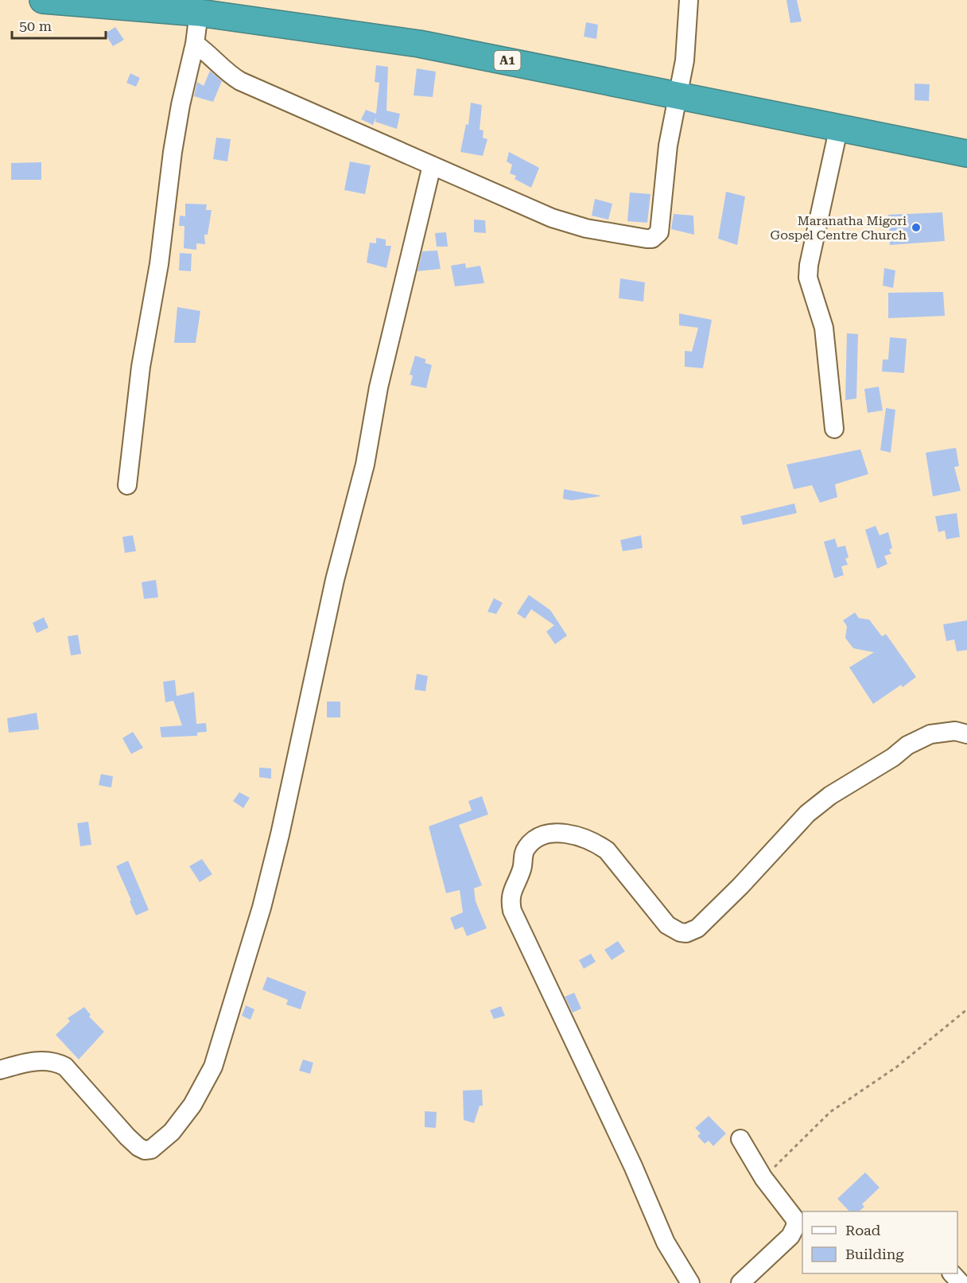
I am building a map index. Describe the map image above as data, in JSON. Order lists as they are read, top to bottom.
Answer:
{
  "streets": {
    "highway": ["A1"]
  },
  "places": ["Maranatha Migori Gospel Centre Church"],
  "legend": ["Road", "Building"],
  "scale_bar": "50 m"
}
